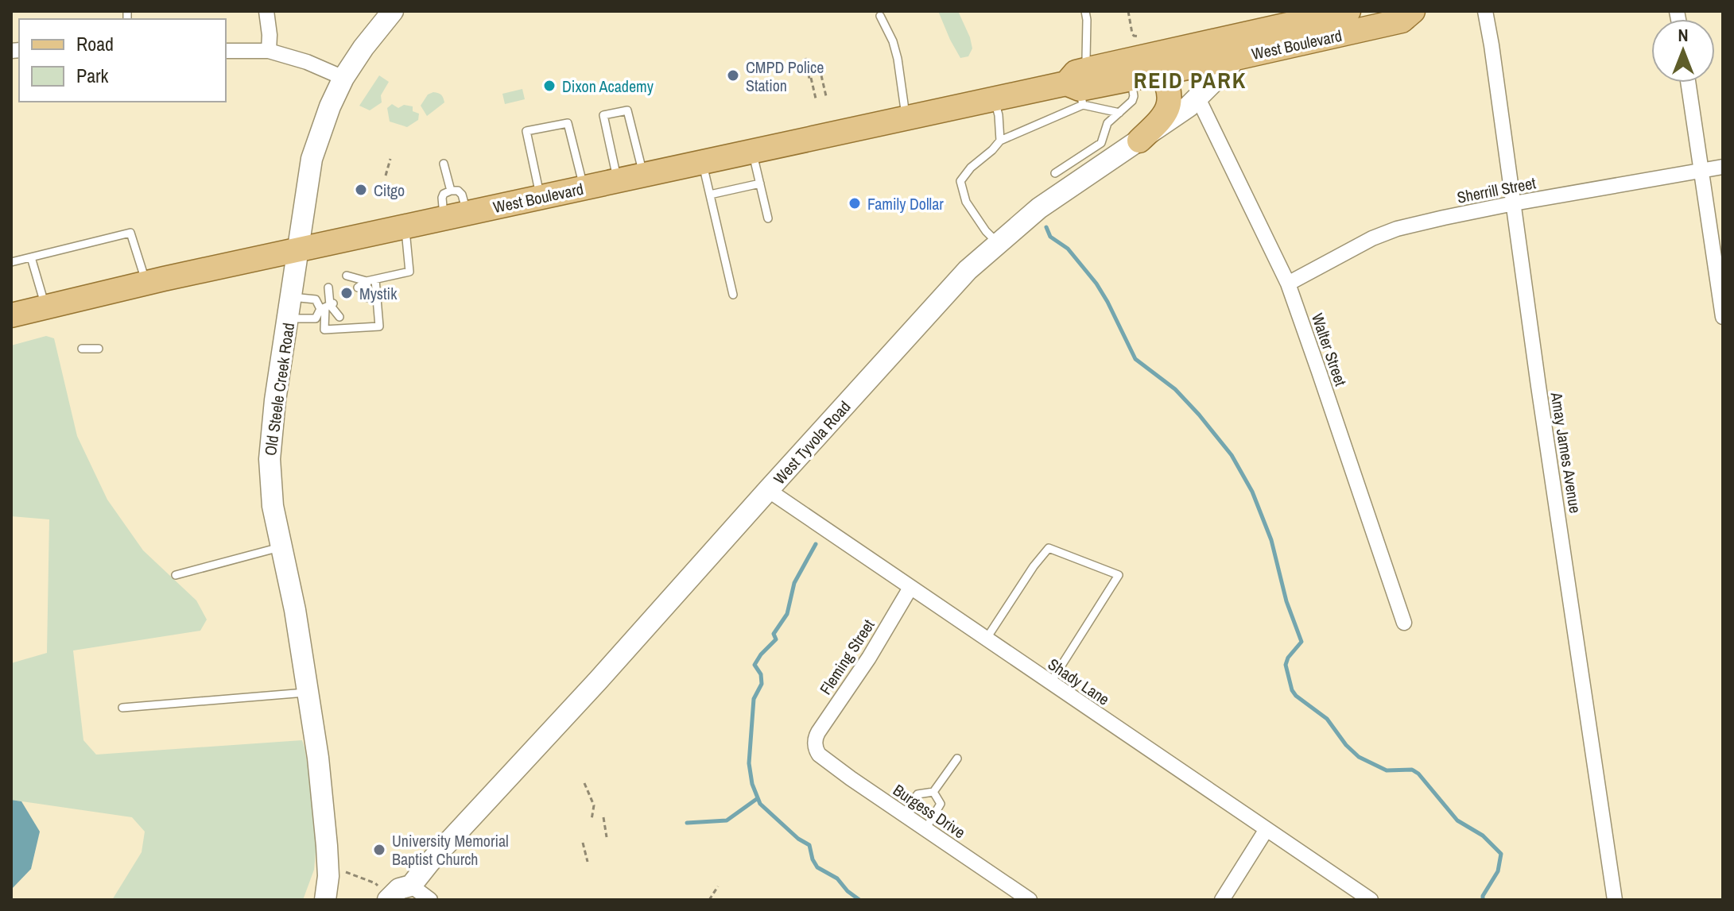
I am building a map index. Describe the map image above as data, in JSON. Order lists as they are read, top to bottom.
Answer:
{
  "streets": {
    "main road": ["West Boulevard"],
    "street": [
      "Sherrill Street",
      "Walter Street",
      "Old Steele Creek Road",
      "West Tyvola Road",
      "Amay James Avenue",
      "Fleming Street",
      "Shady Lane",
      "Burgess Drive"
    ]
  },
  "crossings": [
    ["West Boulevard", "Old Steele Creek Road"],
    ["West Boulevard", "West Tyvola Road"],
    ["Sherrill Street", "Walter Street"],
    ["Sherrill Street", "Amay James Avenue"],
    ["Walter Street", "West Tyvola Road"],
    ["West Tyvola Road", "Shady Lane"],
    ["Fleming Street", "Shady Lane"],
    ["Fleming Street", "Burgess Drive"]
  ],
  "districts": ["REID PARK"],
  "places": [
    "CMPD Police Station",
    "Dixon Academy",
    "Citgo",
    "Family Dollar",
    "Mystik",
    "University Memorial Baptist Church"
  ],
  "legend": ["Road", "Park"],
  "north": "top"
}
